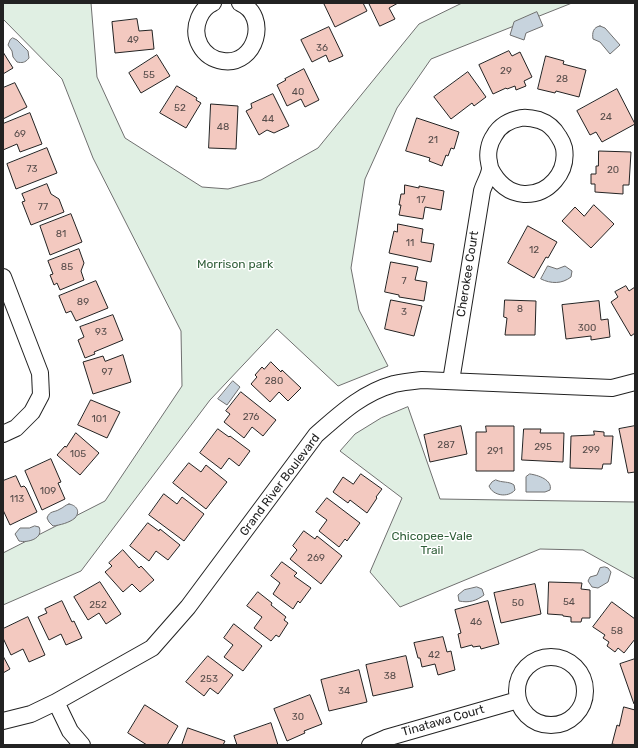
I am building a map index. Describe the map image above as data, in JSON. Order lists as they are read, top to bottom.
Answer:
{
  "streets": {
    "street": ["Cherokee Court", "Grand River Boulevard", "Tinatawa Court"]
  },
  "crossings": [
    ["Cherokee Court", "Grand River Boulevard"]
  ],
  "parks": ["Morrison park", "Chicopee-Vale Trail"],
  "house_numbers": [
    "49",
    "36",
    "29",
    "55",
    "28",
    "40",
    "52",
    "24",
    "44",
    "48",
    "69",
    "21",
    "73",
    "20",
    "17",
    "77",
    "81",
    "11",
    "12",
    "85",
    "7",
    "89",
    "8",
    "3",
    "300",
    "93",
    "97",
    "280",
    "276",
    "101",
    "287",
    "295",
    "299",
    "291",
    "105",
    "109",
    "113",
    "269",
    "54",
    "50",
    "252",
    "46",
    "58",
    "42",
    "38",
    "253",
    "34",
    "30"
  ]
}
